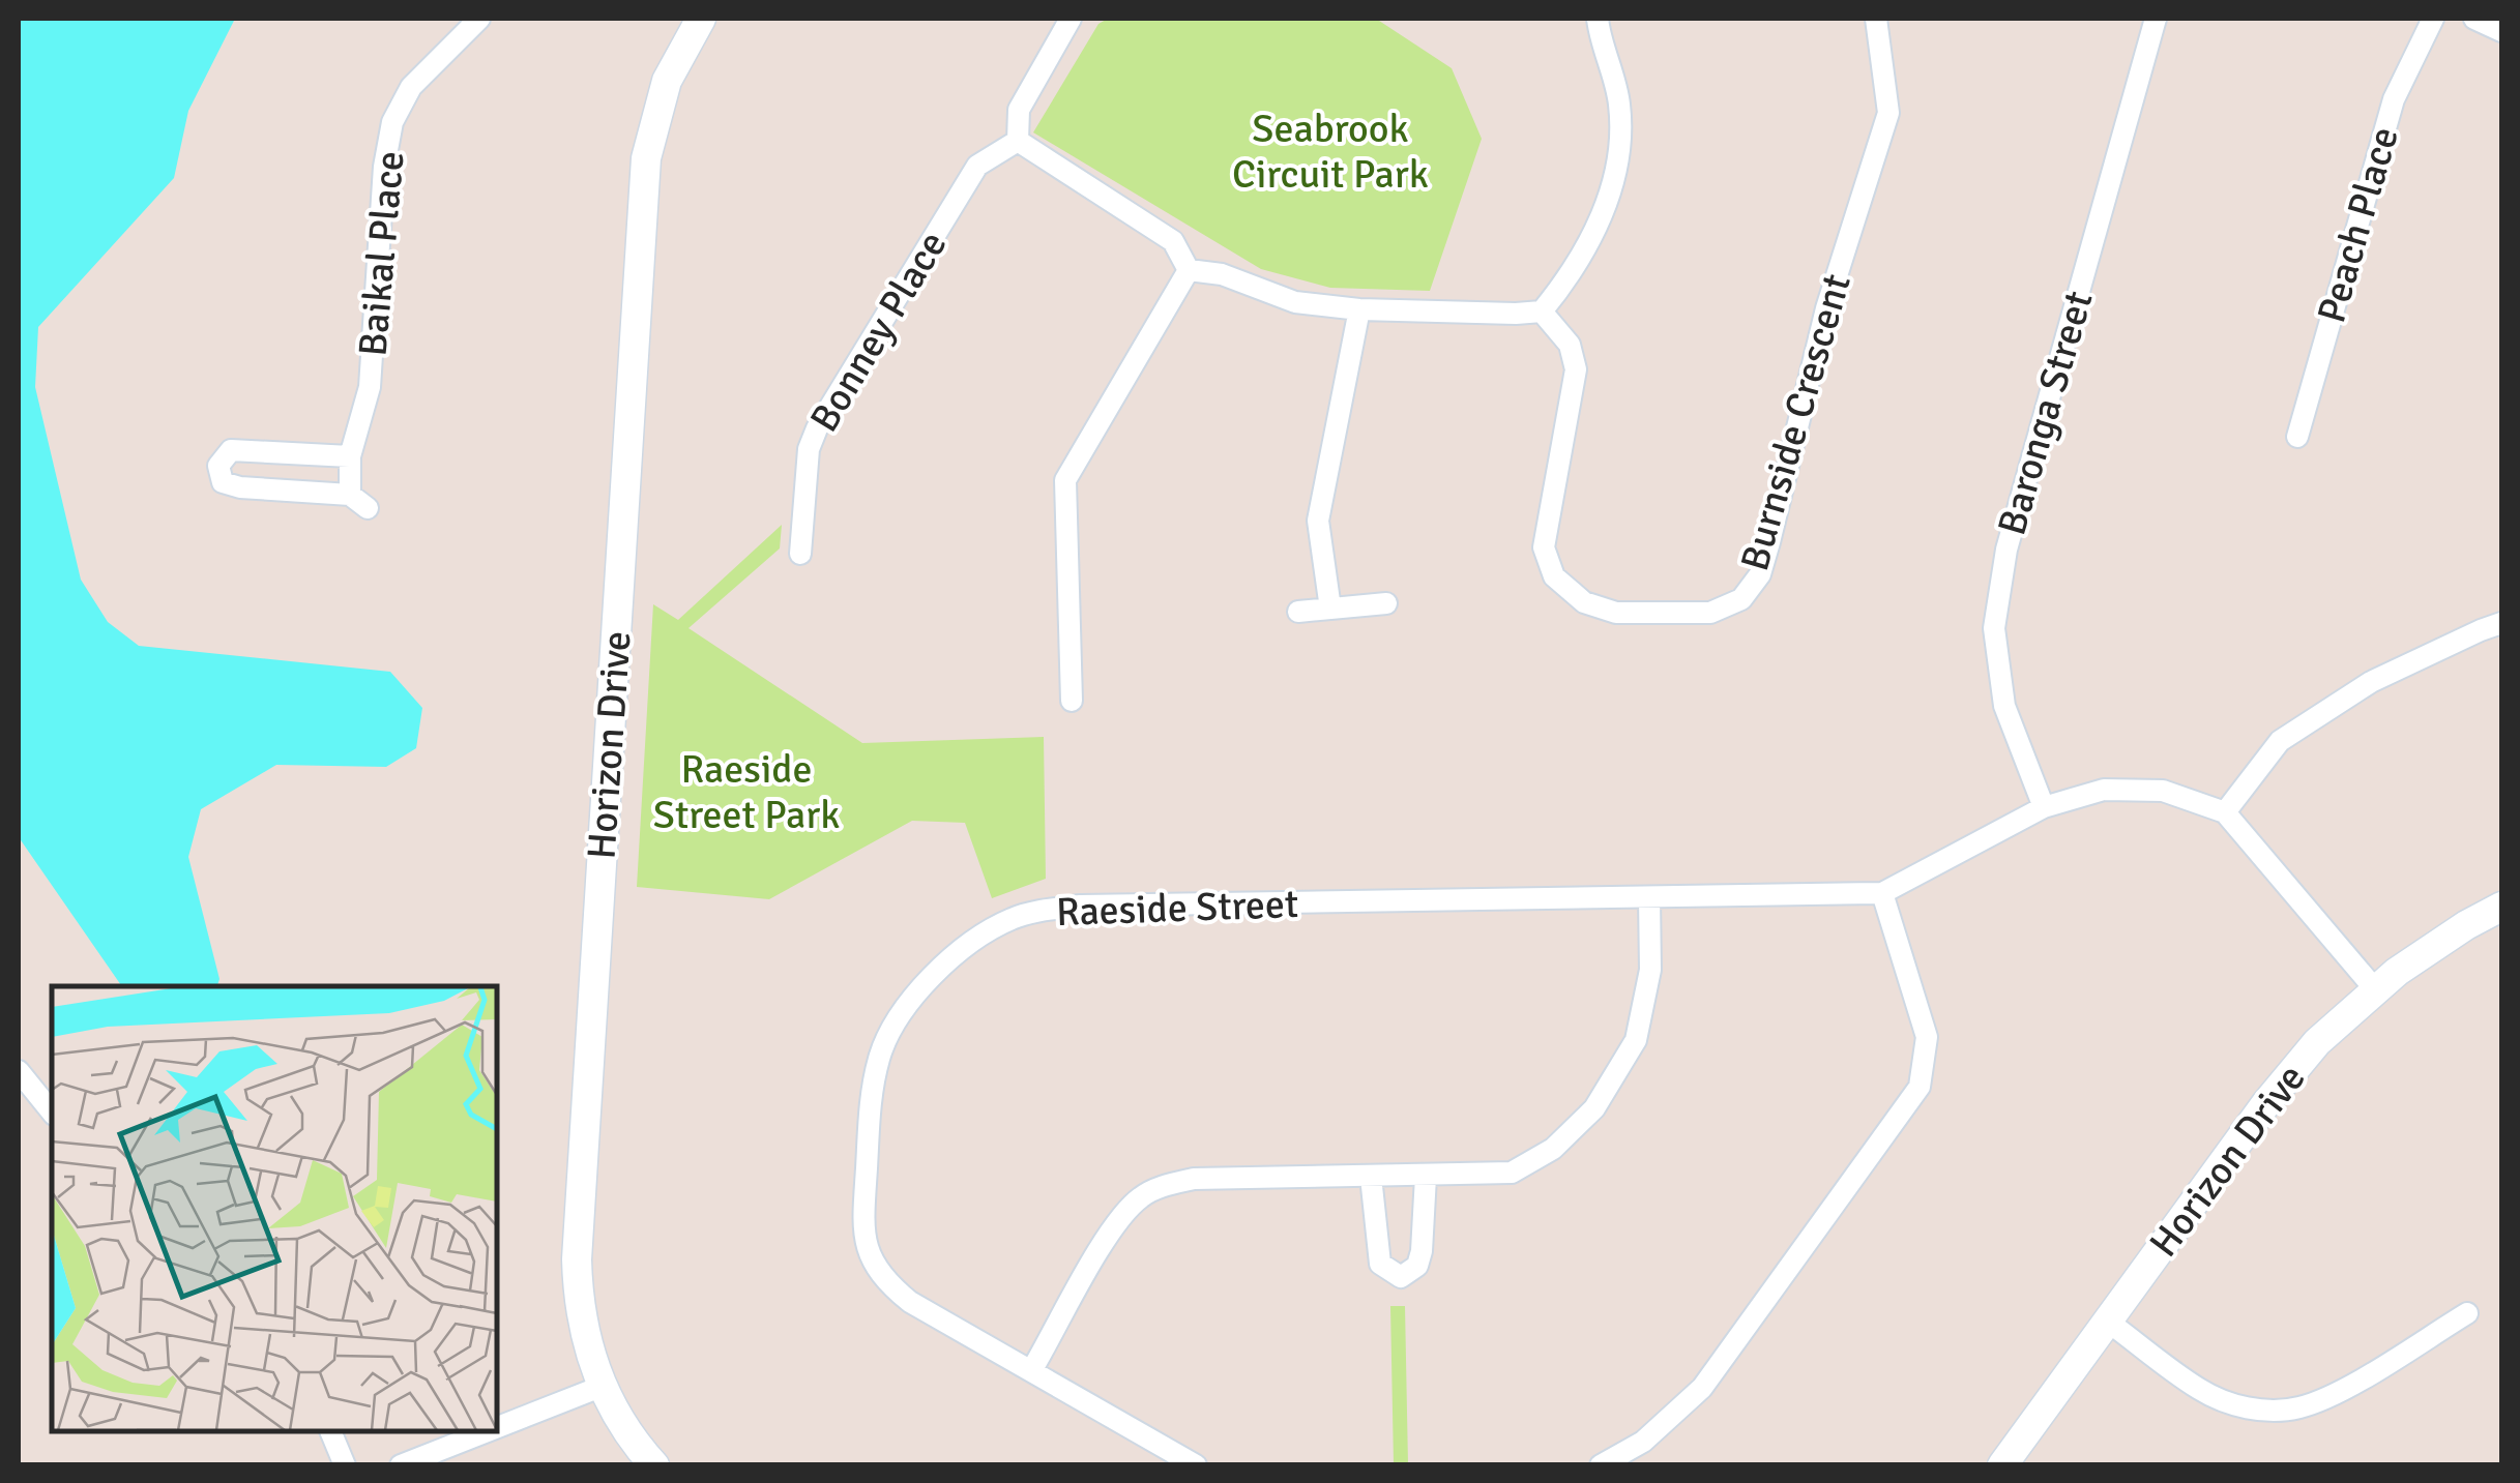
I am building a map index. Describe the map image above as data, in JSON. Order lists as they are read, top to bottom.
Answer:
{
  "streets": {
    "street": [
      "Peach Place",
      "Baikal Place",
      "Bonney Place",
      "Baronga Street",
      "Burnside Crescent",
      "Horizon Drive",
      "Raeside Street"
    ]
  },
  "crossings": [
    ["Baronga Street", "Raeside Street"]
  ],
  "parks": ["Seabrook Circuit Park", "Raeside Street Park"]
}
